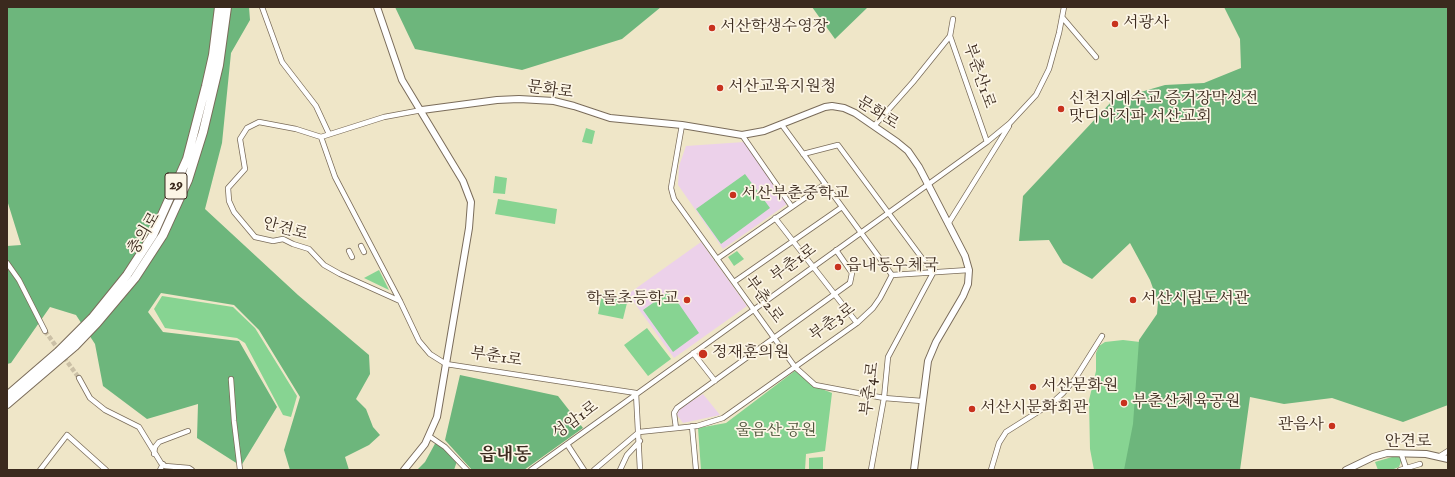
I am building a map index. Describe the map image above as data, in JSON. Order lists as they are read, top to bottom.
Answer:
{
  "streets": {
    "highway": ["29", "충의로"],
    "street": [
      "부춘산1로",
      "문화로",
      "안견로",
      "부춘1로",
      "부춘2로",
      "부춘3로",
      "부춘4로",
      "성암1로"
    ]
  },
  "crossings": [
    ["부춘산1로", "문화로"],
    ["부춘산1로", "부춘1로"],
    ["문화로", "부춘1로"],
    ["문화로", "부춘2로"],
    ["부춘1로", "부춘2로"],
    ["부춘1로", "성암1로"],
    ["부춘2로", "부춘3로"],
    ["부춘2로", "부춘4로"]
  ],
  "districts": ["읍내동"],
  "parks": ["울음산 공원"],
  "places": [
    "서광사",
    "서산학생수영장",
    "서산교육지원청",
    "신천지예수교 증거장막성전 맛디아지파 서산교회",
    "서산부춘중학교",
    "읍내동우체국",
    "학돌초등학교",
    "서산시립도서관",
    "정재훈의원",
    "서산문화원",
    "부춘산체육공원",
    "서산시문화회관",
    "관음사"
  ]
}
